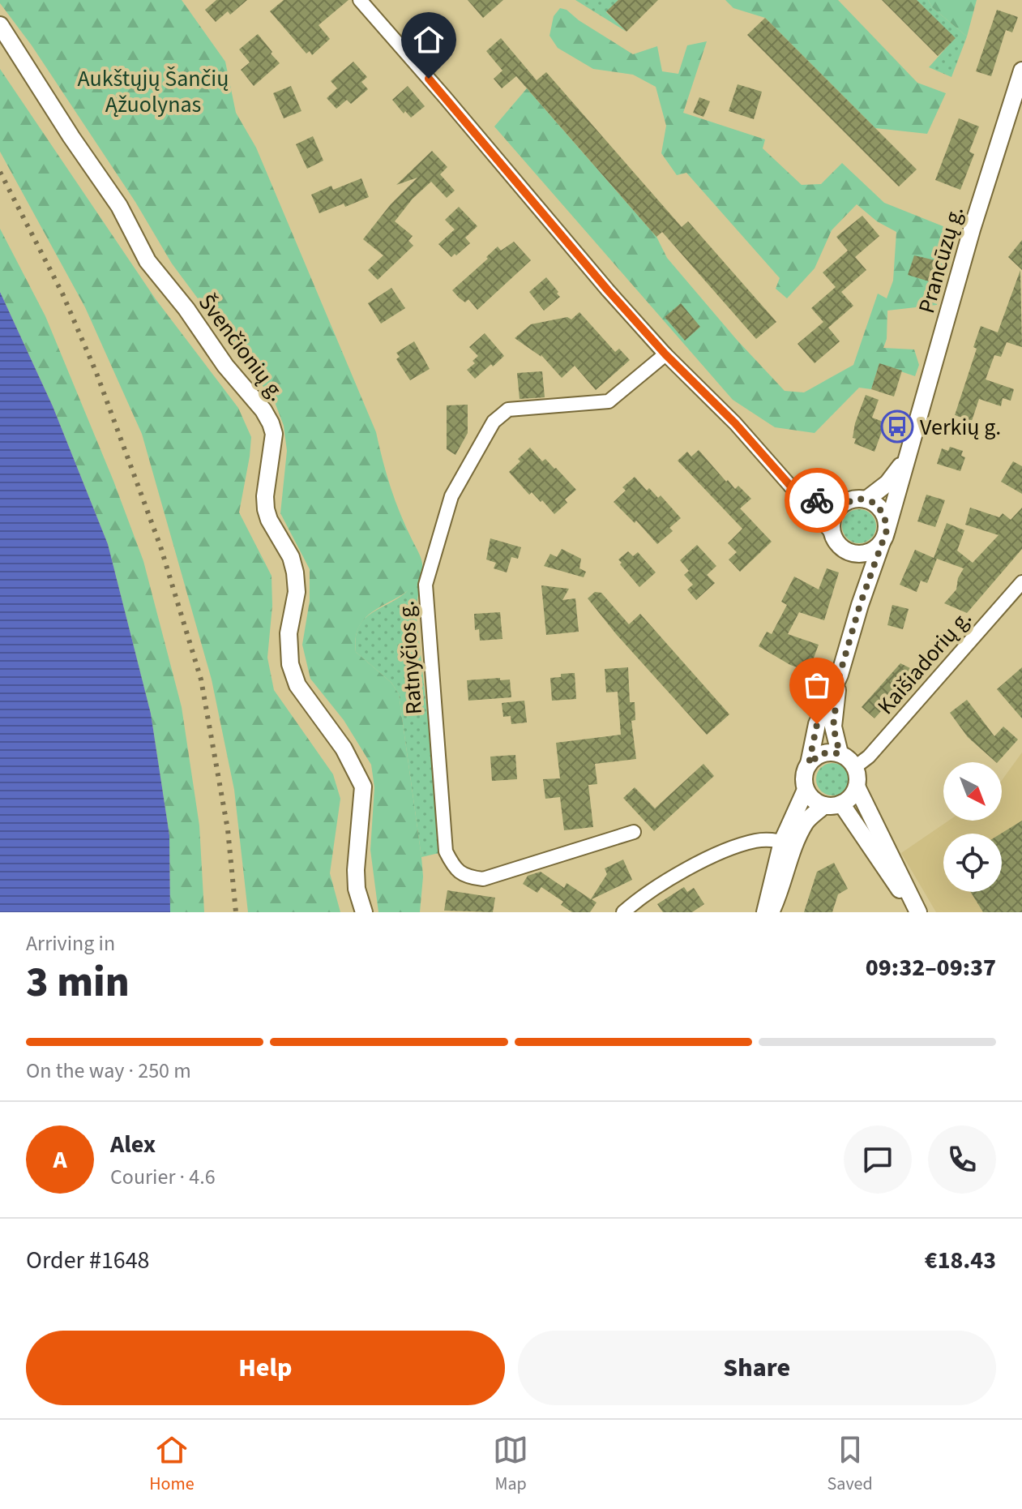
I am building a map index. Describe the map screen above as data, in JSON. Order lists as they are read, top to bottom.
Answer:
{
  "streets": {
    "street": [
      "Prancūzų g.",
      "Švenčionių g.",
      "Ratnyčios g.",
      "Kaišiadorių g."
    ]
  },
  "crossings": [
    ["Prancūzų g.", "Kaišiadorių g."]
  ],
  "parks": ["Aukštųjų Šančių Ąžuolynas"],
  "places": {
    "bus stop": ["Verkių g."]
  },
  "north": "bottom right",
  "page": {
    "heading": ["3 min", "Arriving in", "09:32–09:37"],
    "panel": [
      "Alex",
      "Courier · 4.6",
      "Order #1648",
      "€18.43"
    ],
    "bar": "On the way · 250 m",
    "round": "A",
    "buttons": ["Help", "Share"],
    "tabs": ["Home", "Map", "Saved"]
  }
}
